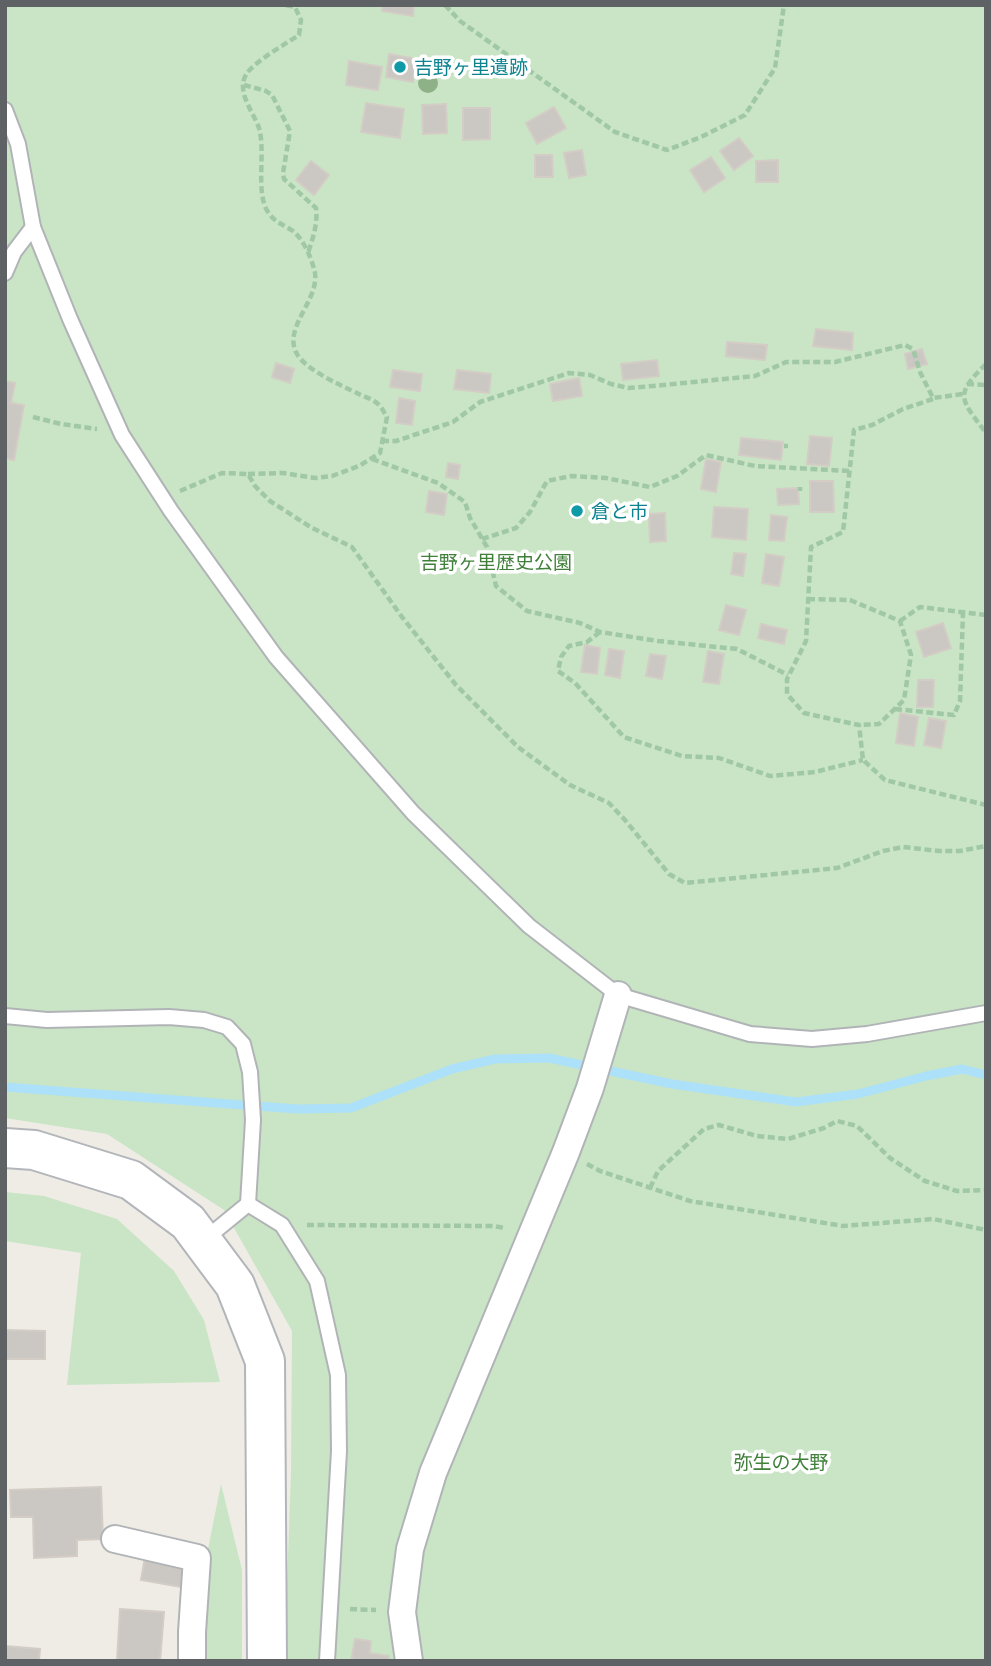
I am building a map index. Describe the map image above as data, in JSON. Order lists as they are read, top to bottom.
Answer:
{
  "parks": ["吉野ヶ里歴史公園", "弥生の大野"],
  "places": ["吉野ヶ里遺跡", "倉と市"]
}
